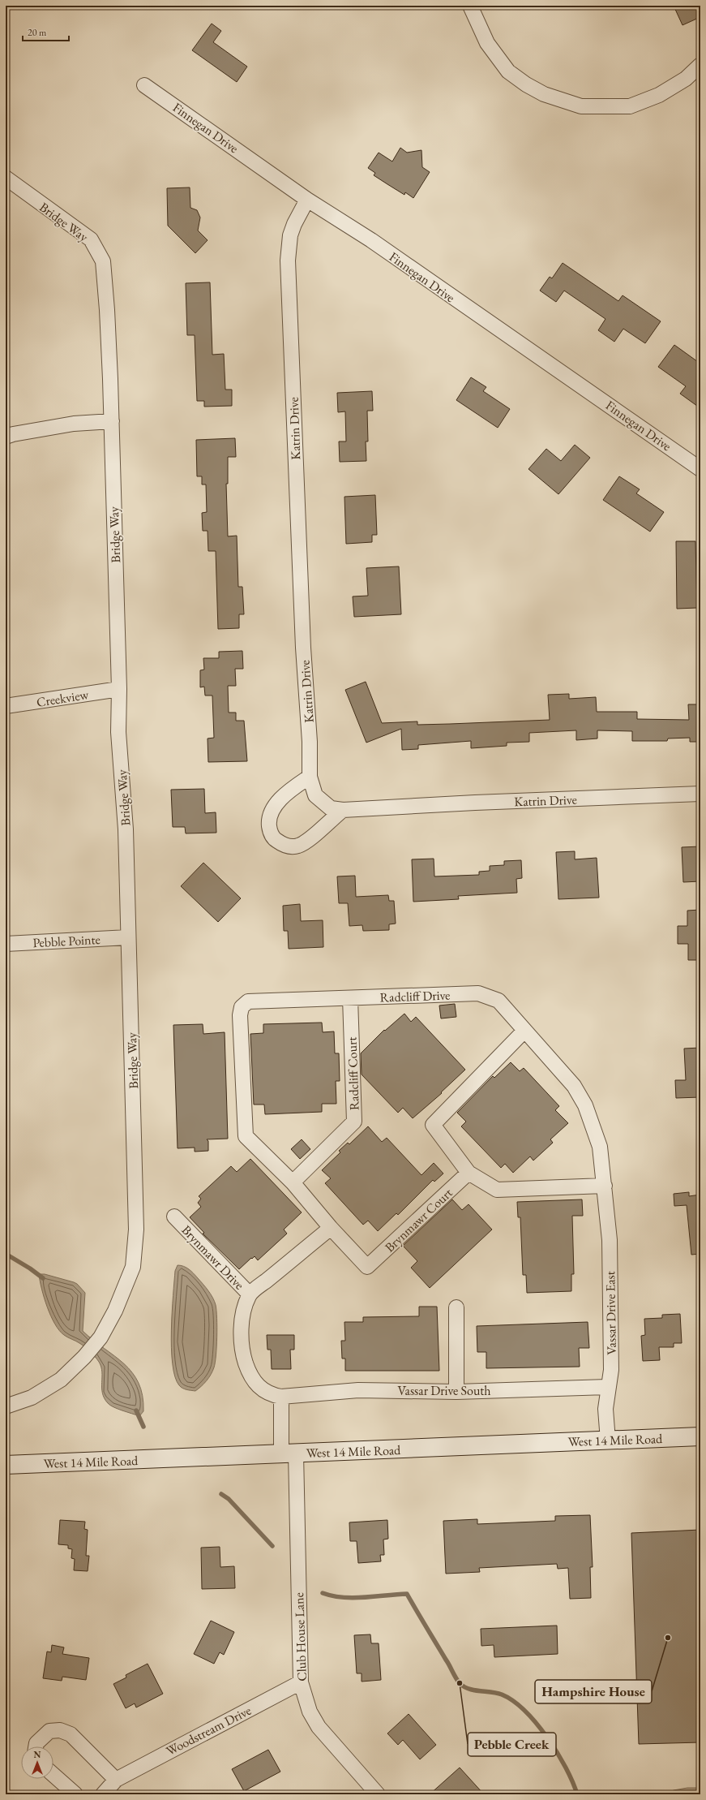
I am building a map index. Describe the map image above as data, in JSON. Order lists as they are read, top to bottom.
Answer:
{
  "streets": {
    "street": [
      "Finnegan Drive",
      "Bridge Way",
      "Katrin Drive",
      "Creekview",
      "Pebble Pointe",
      "Radcliff Drive",
      "Radcliff Court",
      "Brynmawr Court",
      "Brynmawr Drive",
      "Vassar Drive East",
      "Vassar Drive South",
      "West 14 Mile Road",
      "Club House Lane",
      "Woodstream Drive"
    ]
  },
  "crossings": [
    ["Finnegan Drive", "Katrin Drive"],
    ["Bridge Way", "Creekview"],
    ["Bridge Way", "Pebble Pointe"],
    ["Radcliff Drive", "Radcliff Court"],
    ["Radcliff Drive", "Vassar Drive East"],
    ["Brynmawr Drive", "Vassar Drive South"],
    ["Vassar Drive East", "Vassar Drive South"],
    ["Vassar Drive East", "West 14 Mile Road"],
    ["West 14 Mile Road", "Club House Lane"],
    ["Club House Lane", "Woodstream Drive"]
  ],
  "places": ["Hampshire House", "Pebble Creek"],
  "scale_bar": "20 m",
  "north": "top"
}
